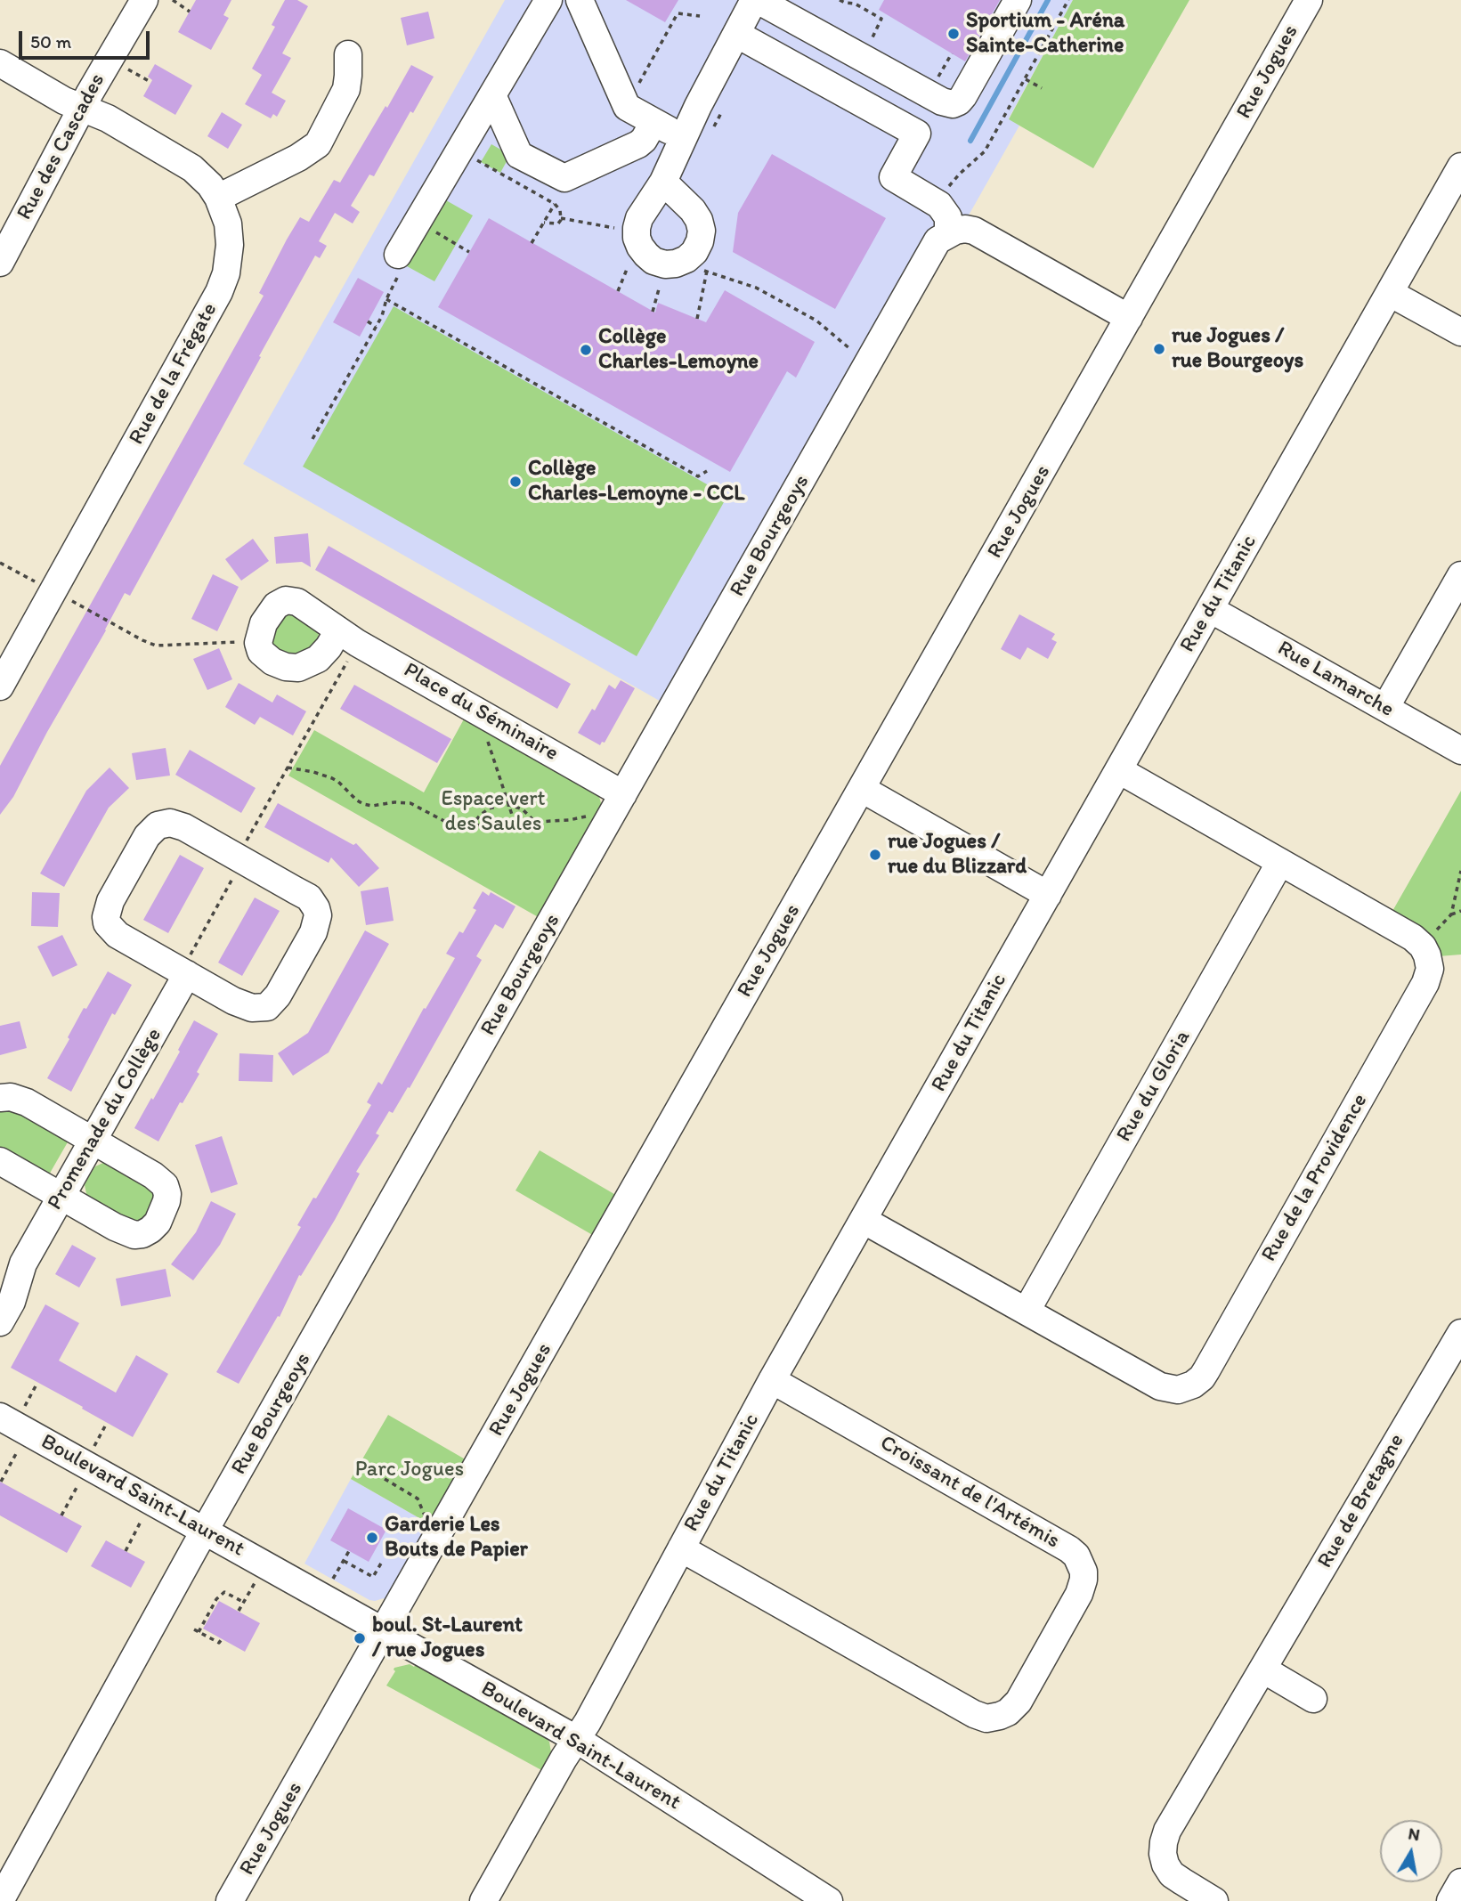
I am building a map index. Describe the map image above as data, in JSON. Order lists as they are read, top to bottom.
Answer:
{
  "streets": {
    "street": [
      "Rue Jogues",
      "Rue des Cascades",
      "Rue de la Frégate",
      "Rue Bourgeoys",
      "Rue du Titanic",
      "Rue Lamarche",
      "Place du Séminaire",
      "Rue du Gloria",
      "Promenade du Collège",
      "Rue de la Providence",
      "Croissant de l'Artémis",
      "Boulevard Saint-Laurent",
      "Rue de Bretagne"
    ]
  },
  "crossings": [
    ["Rue Jogues", "Boulevard Saint-Laurent"],
    ["Rue des Cascades", "Rue de la Frégate"],
    ["Rue Bourgeoys", "Place du Séminaire"],
    ["Rue Bourgeoys", "Boulevard Saint-Laurent"],
    ["Rue du Titanic", "Rue Lamarche"],
    ["Rue du Titanic", "Rue de la Providence"],
    ["Rue du Titanic", "Croissant de l'Artémis"],
    ["Rue du Titanic", "Boulevard Saint-Laurent"],
    ["Rue du Gloria", "Rue de la Providence"]
  ],
  "parks": ["Espace vert des Saules", "Parc Jogues"],
  "places": [
    "Sportium - Aréna Sainte-Catherine",
    "rue Jogues / rue Bourgeoys",
    "Collège Charles-Lemoyne",
    "Collège Charles-Lemoyne - CCL",
    "rue Jogues / rue du Blizzard",
    "Garderie Les Bouts de Papier",
    "boul. St-Laurent / rue Jogues"
  ],
  "scale_bar": "50 m",
  "north": "top"
}
